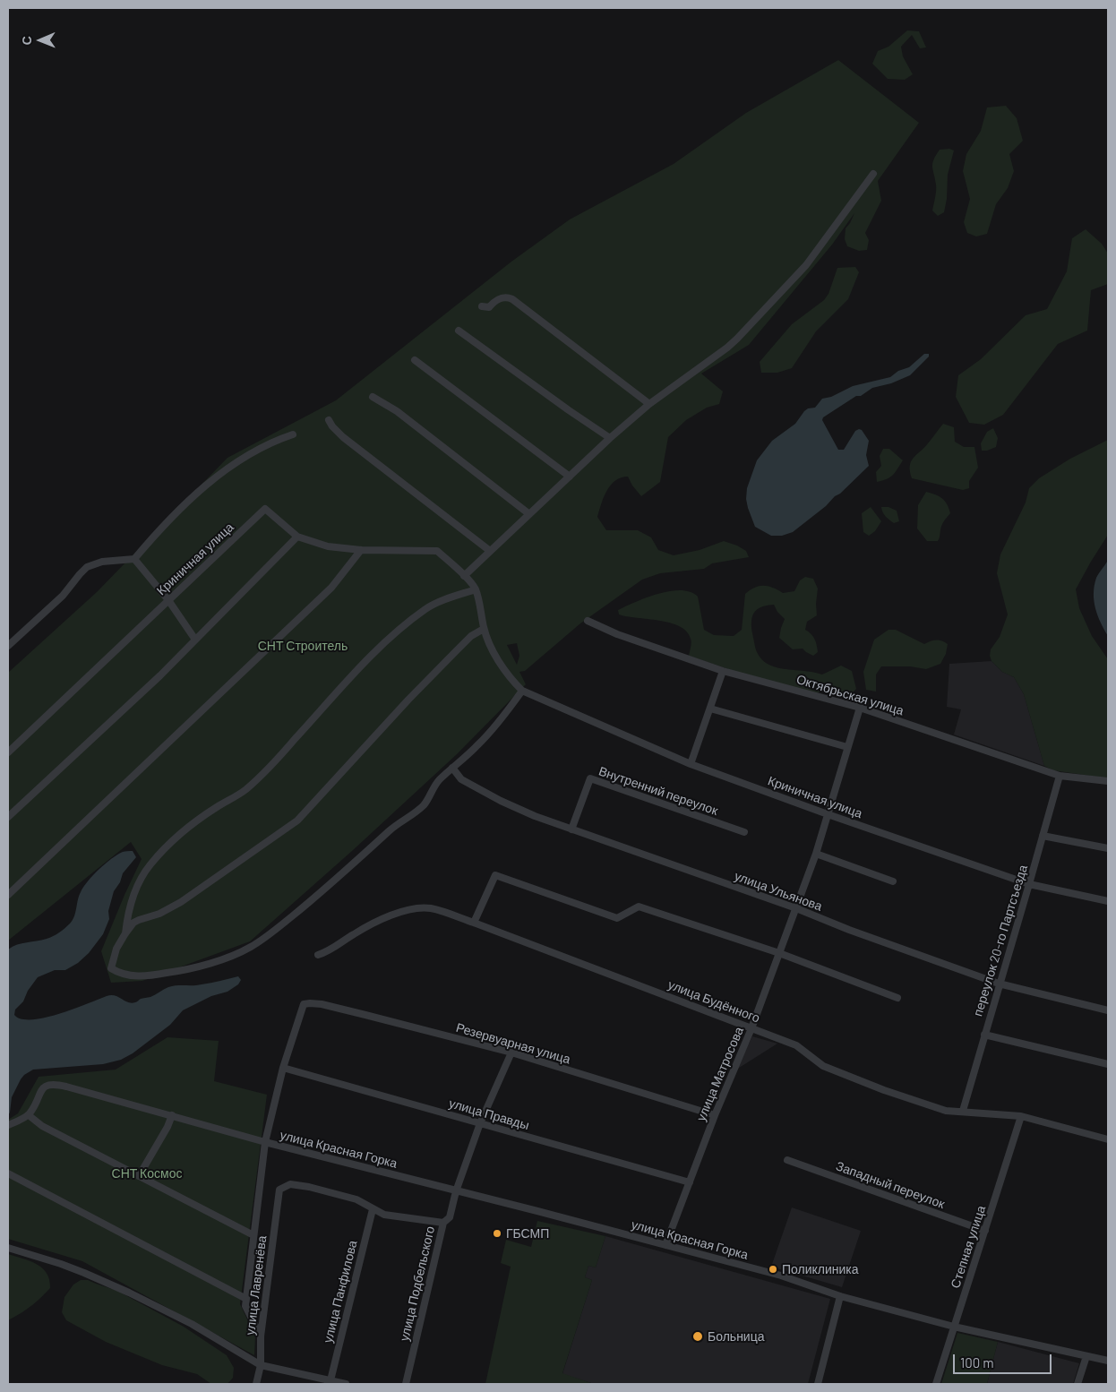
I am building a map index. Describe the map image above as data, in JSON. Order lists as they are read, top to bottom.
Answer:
{
  "streets": {
    "street": [
      "Криничная улица",
      "Октябрьская улица",
      "Внутренний переулок",
      "улица Ульянова",
      "переулок 20-го Партсъезда",
      "улица Будённого",
      "Резервуарная улица",
      "улица Матросова",
      "улица Правды",
      "улица Красная Горка",
      "Западный переулок",
      "Степная улица",
      "улица Подбельского",
      "улица Лавренёва",
      "улица Панфилова"
    ]
  },
  "crossings": [
    ["Криничная улица", "переулок 20-го Партсъезда"],
    ["Криничная улица", "улица Матросова"],
    ["Октябрьская улица", "переулок 20-го Партсъезда"],
    ["Октябрьская улица", "улица Матросова"],
    ["Внутренний переулок", "улица Ульянова"],
    ["улица Ульянова", "переулок 20-го Партсъезда"],
    ["улица Ульянова", "улица Матросова"],
    ["переулок 20-го Партсъезда", "улица Будённого"],
    ["улица Будённого", "улица Матросова"],
    ["улица Будённого", "Степная улица"],
    ["Резервуарная улица", "улица Матросова"],
    ["Резервуарная улица", "улица Правды"],
    ["Резервуарная улица", "улица Подбельского"],
    ["улица Матросова", "улица Правды"],
    ["улица Матросова", "улица Красная Горка"],
    ["улица Правды", "улица Подбельского"],
    ["улица Красная Горка", "Степная улица"],
    ["улица Красная Горка", "улица Подбельского"],
    ["Западный переулок", "Степная улица"],
    ["улица Лавренёва", "улица Панфилова"]
  ],
  "parks": ["СНТ Строитель", "СНТ Космос"],
  "places": ["ГБСМП", "Поликлиника", "Больница"],
  "scale_bar": "100 m",
  "north": "left"
}
